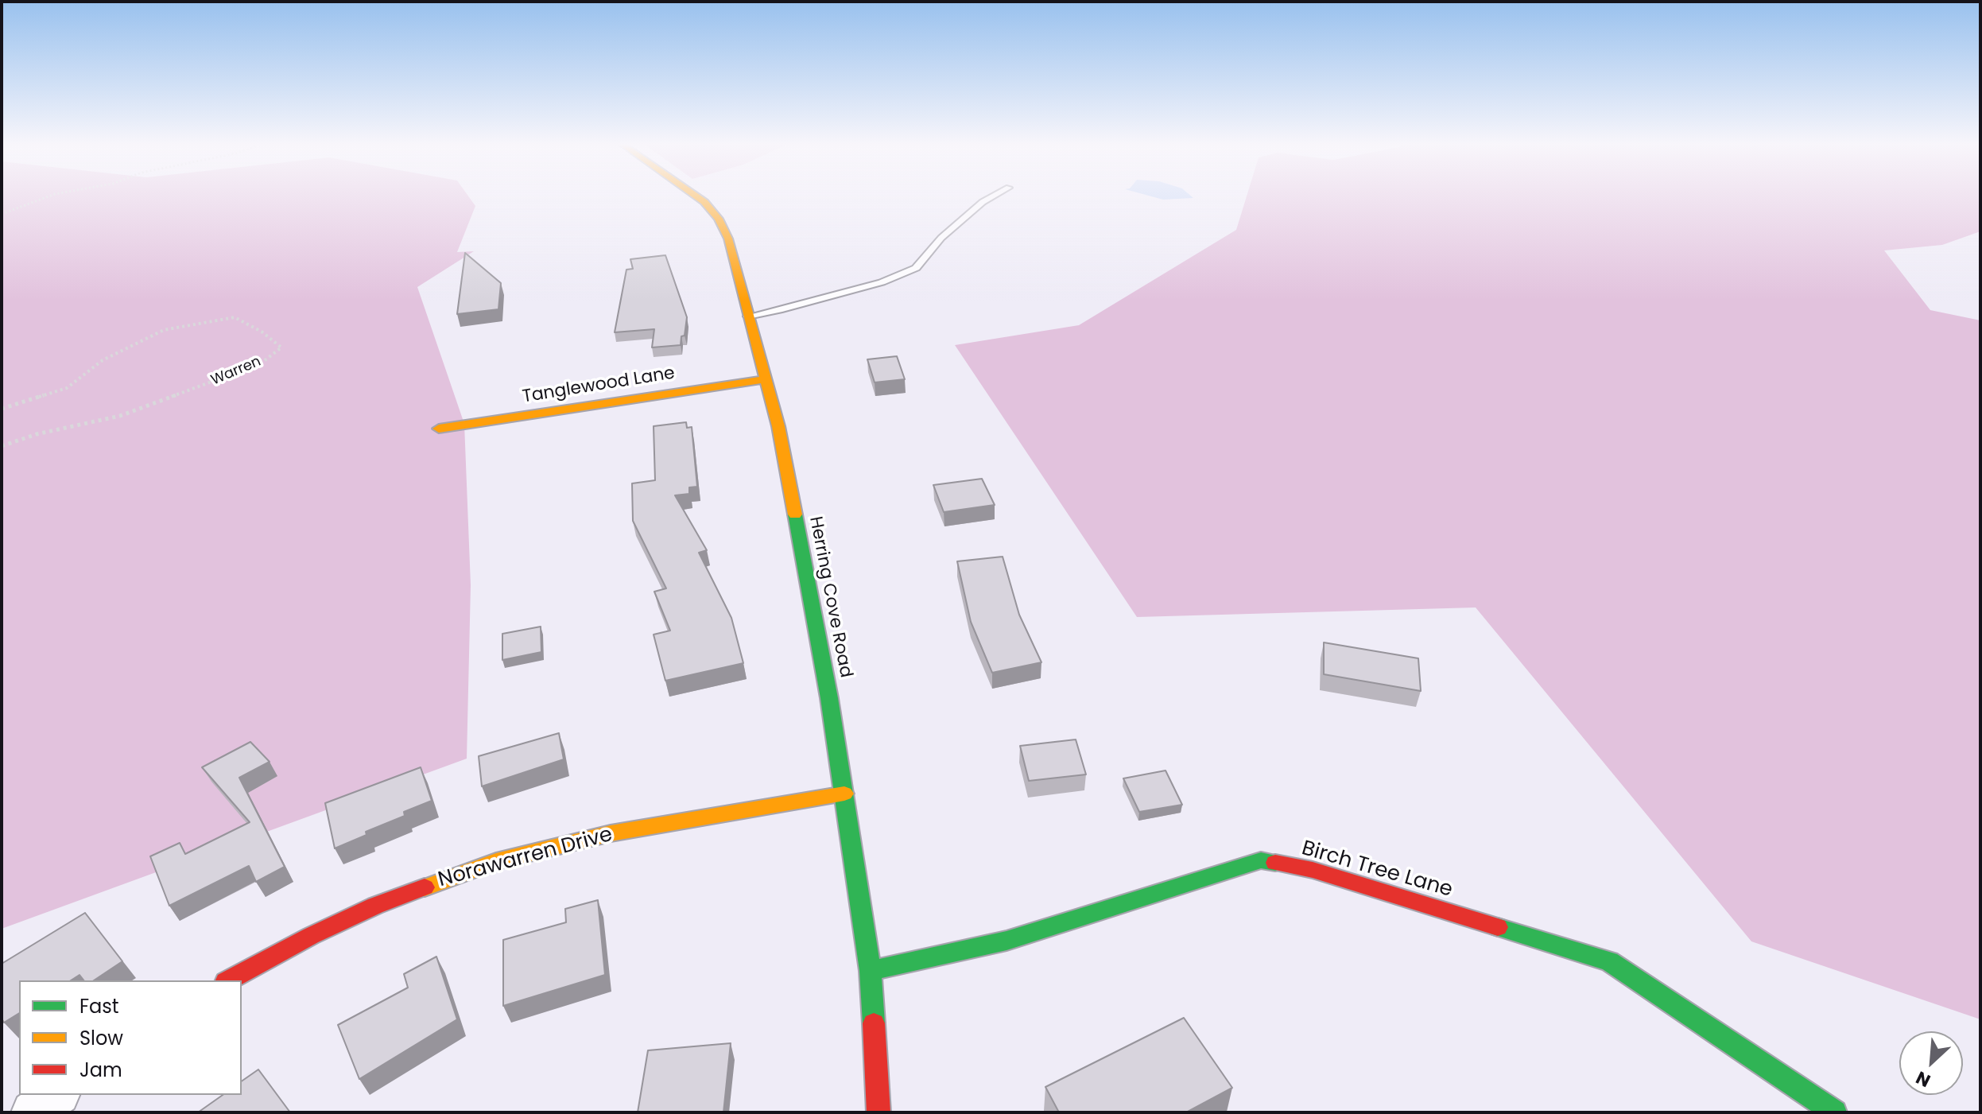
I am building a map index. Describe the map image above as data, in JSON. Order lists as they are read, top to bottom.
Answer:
{
  "streets": {
    "main road": [
      "Tanglewood Lane",
      "Herring Cove Road",
      "Norawarren Drive",
      "Birch Tree Lane"
    ],
    "path": ["Warren"]
  },
  "crossings": [
    ["Tanglewood Lane", "Herring Cove Road"],
    ["Herring Cove Road", "Norawarren Drive"],
    ["Herring Cove Road", "Birch Tree Lane"]
  ],
  "legend": ["Fast", "Slow", "Jam"],
  "north": "bottom left"
}
